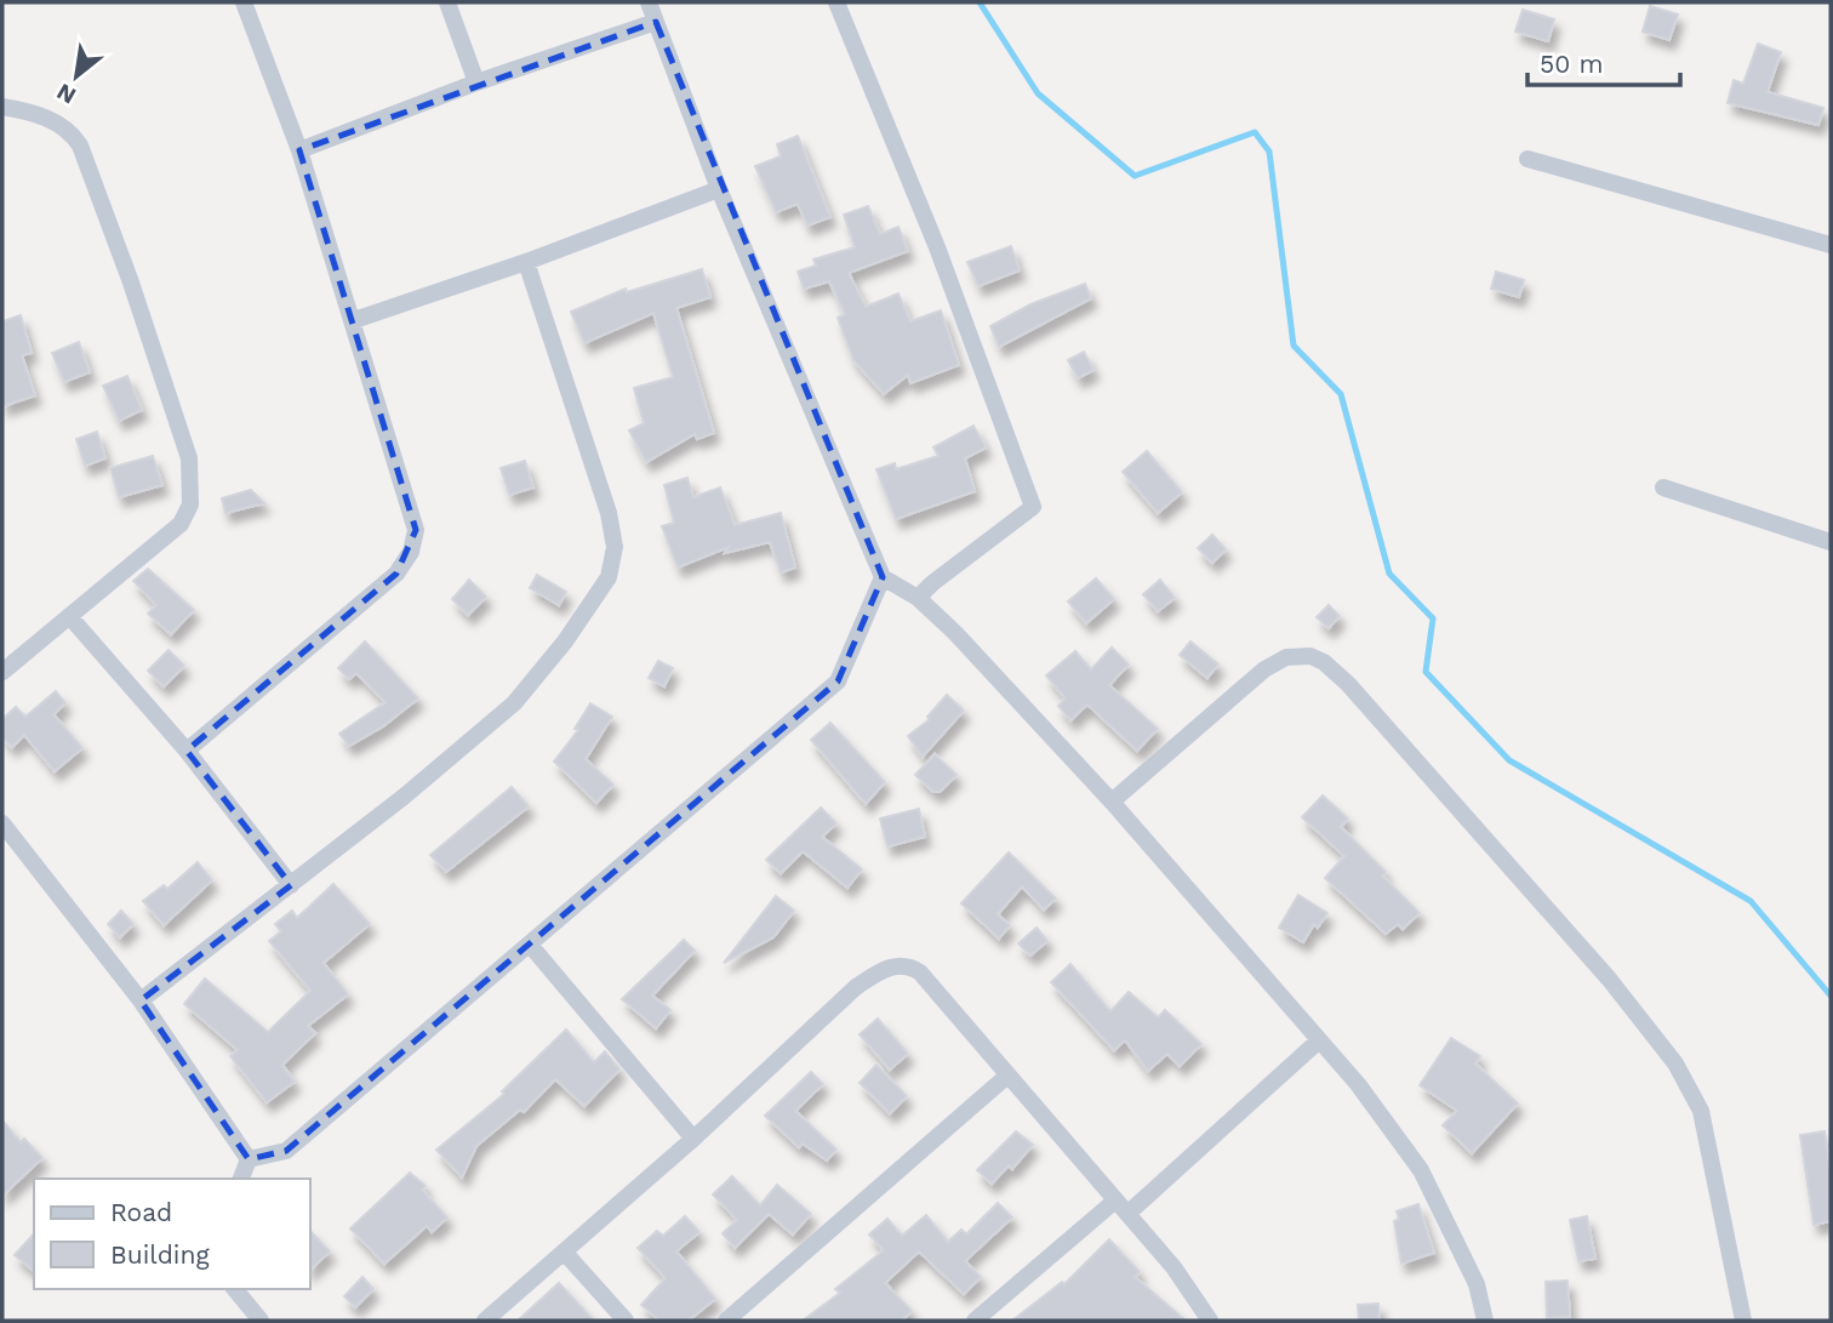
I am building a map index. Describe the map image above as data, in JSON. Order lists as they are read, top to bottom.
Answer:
{
  "legend": ["Road", "Building"],
  "scale_bar": "50 m",
  "north": "bottom left"
}
